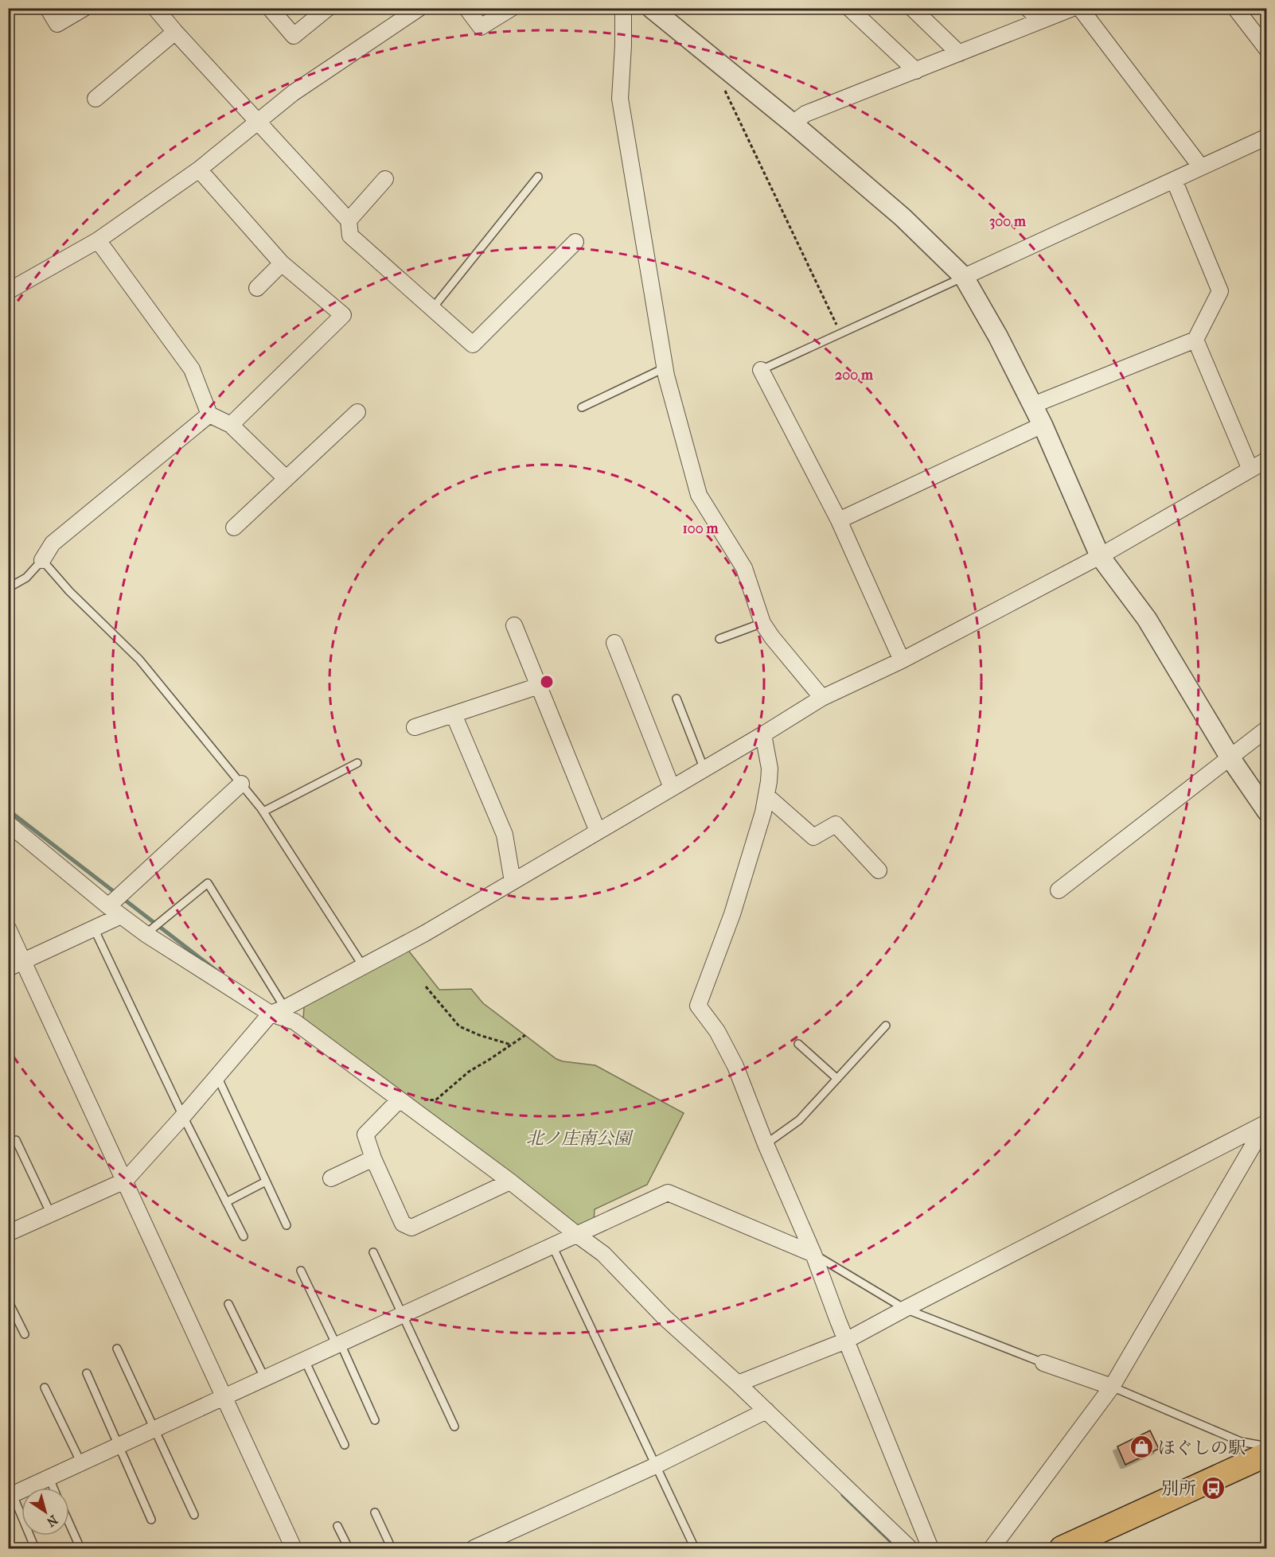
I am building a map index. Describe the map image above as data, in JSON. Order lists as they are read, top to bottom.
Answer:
{
  "parks": ["北ノ庄南公園"],
  "places": {
    "shop": ["ほぐしの駅"],
    "bus stop": ["別所"]
  },
  "north": "bottom right",
  "rings": ["300 m", "200 m", "100 m"]
}
